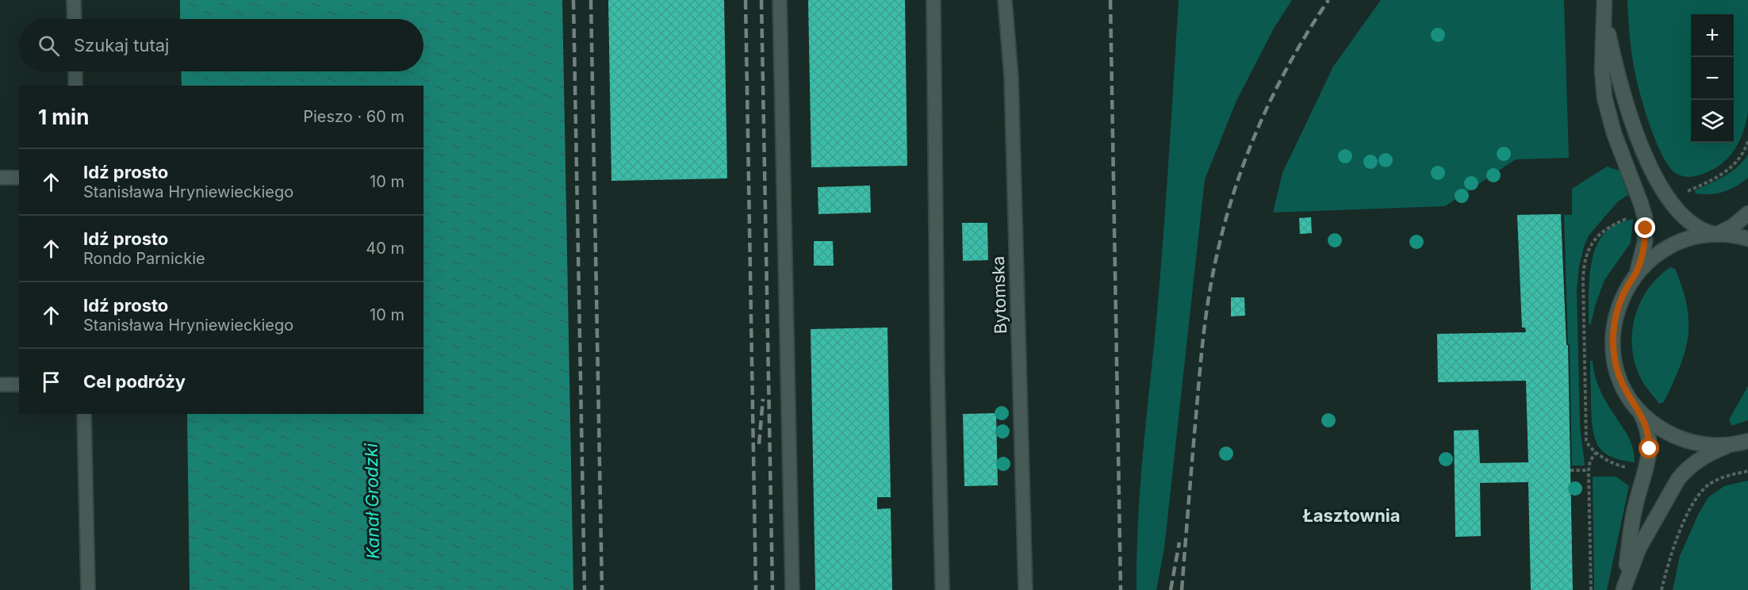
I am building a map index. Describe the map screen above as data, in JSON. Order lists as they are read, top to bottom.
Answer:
{
  "streets": {
    "lane": ["Bytomska"]
  },
  "districts": ["Łasztownia"],
  "water": ["Kanał Grodzki"],
  "page": {
    "map_buttons": ["+", "−"],
    "search": "Szukaj tutaj",
    "heading": ["1 min", "Pieszo · 60 m"],
    "list": [
      ["Idź prosto", "Stanisława Hryniewieckiego", "10 m"],
      ["Idź prosto", "Rondo Parnickie", "40 m"],
      ["Idź prosto", "Stanisława Hryniewieckiego", "10 m"],
      "Cel podróży"
    ]
  }
}
